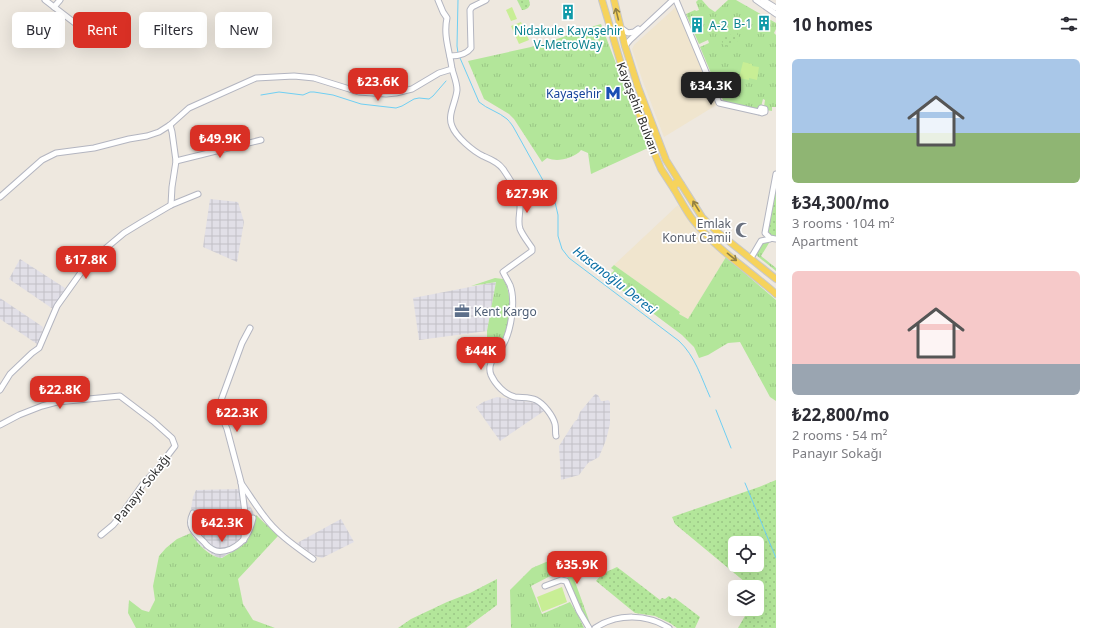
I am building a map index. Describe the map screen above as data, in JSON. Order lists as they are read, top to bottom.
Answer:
{
  "streets": {
    "main road": ["Kayaşehir Bulvarı"],
    "street": ["Panayır Sokağı"]
  },
  "water": ["Hasanoğlu Deresi"],
  "places": {
    "building": ["Nidakule Kayaşehir V-MetroWay", "B-1", "A-2"],
    "metro station": ["Kayaşehir"],
    "mosque": ["Emlak Konut Camii"],
    "office": ["Kent Kargo"]
  },
  "page": {
    "heading": "10 homes",
    "chip": [
      "Buy",
      "Rent",
      "Filters",
      "New"
    ],
    "list": [
      {
        "name": "₺34,300/mo",
        "note": "3 rooms · 104 m² · Apartment"
      },
      {
        "name": "₺22,800/mo",
        "note": "2 rooms · 54 m² · Panayır Sokağı"
      }
    ],
    "price": [
      "₺23.6K",
      "₺34.3K",
      "₺49.9K",
      "₺27.9K",
      "₺17.8K",
      "₺44K",
      "₺22.8K",
      "₺22.3K",
      "₺42.3K",
      "₺35.9K"
    ]
  }
}
